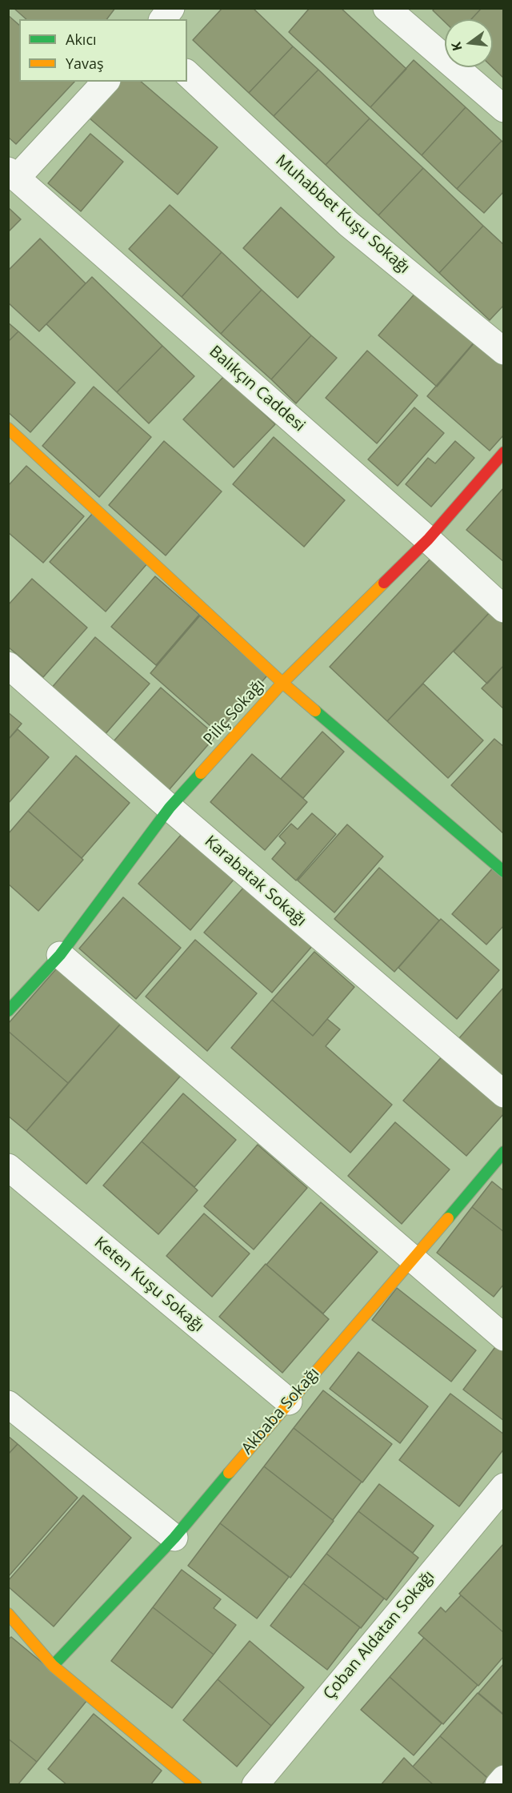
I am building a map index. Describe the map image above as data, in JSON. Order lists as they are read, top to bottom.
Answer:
{
  "streets": {
    "street": [
      "Muhabbet Kuşu Sokağı",
      "Balıkçın Caddesi",
      "Piliç Sokağı",
      "Karabatak Sokağı",
      "Keten Kuşu Sokağı",
      "Akbaba Sokağı",
      "Çoban Aldatan Sokağı"
    ]
  },
  "crossings": [
    ["Balıkçın Caddesi", "Piliç Sokağı"],
    ["Piliç Sokağı", "Karabatak Sokağı"],
    ["Keten Kuşu Sokağı", "Akbaba Sokağı"]
  ],
  "legend": ["Akıcı", "Yavaş"],
  "north": "left"
}
